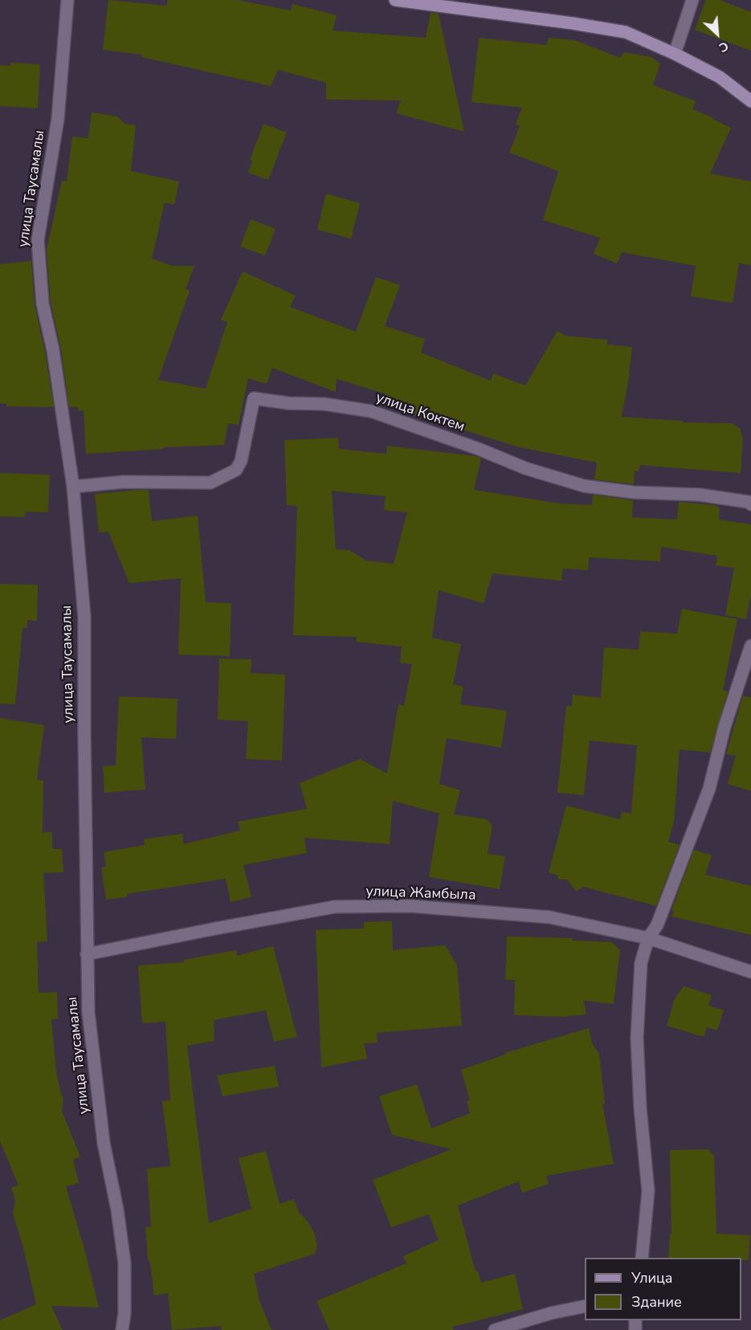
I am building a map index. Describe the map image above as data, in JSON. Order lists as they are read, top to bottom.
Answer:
{
  "streets": {
    "street": ["улица Таусамалы", "улица Коктем", "улица Жамбыла"]
  },
  "crossings": [
    ["улица Таусамалы", "улица Коктем"],
    ["улица Таусамалы", "улица Жамбыла"]
  ],
  "legend": ["Улица", "Здание"],
  "north": "bottom right"
}
